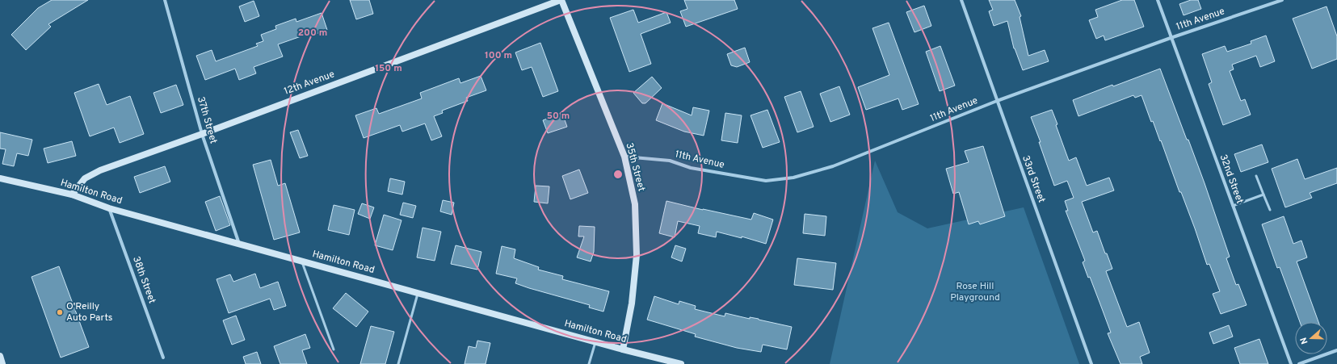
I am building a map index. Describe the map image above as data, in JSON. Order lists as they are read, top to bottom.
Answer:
{
  "streets": {
    "street": [
      "11th Avenue",
      "12th Avenue",
      "37th Street",
      "35th Street",
      "33rd Street",
      "32nd Street",
      "Hamilton Road",
      "38th Street"
    ]
  },
  "crossings": [
    ["11th Avenue", "35th Street"],
    ["11th Avenue", "33rd Street"],
    ["11th Avenue", "32nd Street"],
    ["12th Avenue", "37th Street"],
    ["12th Avenue", "35th Street"],
    ["12th Avenue", "Hamilton Road"],
    ["37th Street", "Hamilton Road"],
    ["35th Street", "Hamilton Road"],
    ["Hamilton Road", "38th Street"]
  ],
  "parks": ["Rose Hill Playground"],
  "places": ["O'Reilly Auto Parts"],
  "north": "left",
  "rings": [
    "200 m",
    "100 m",
    "150 m",
    "50 m"
  ]
}
